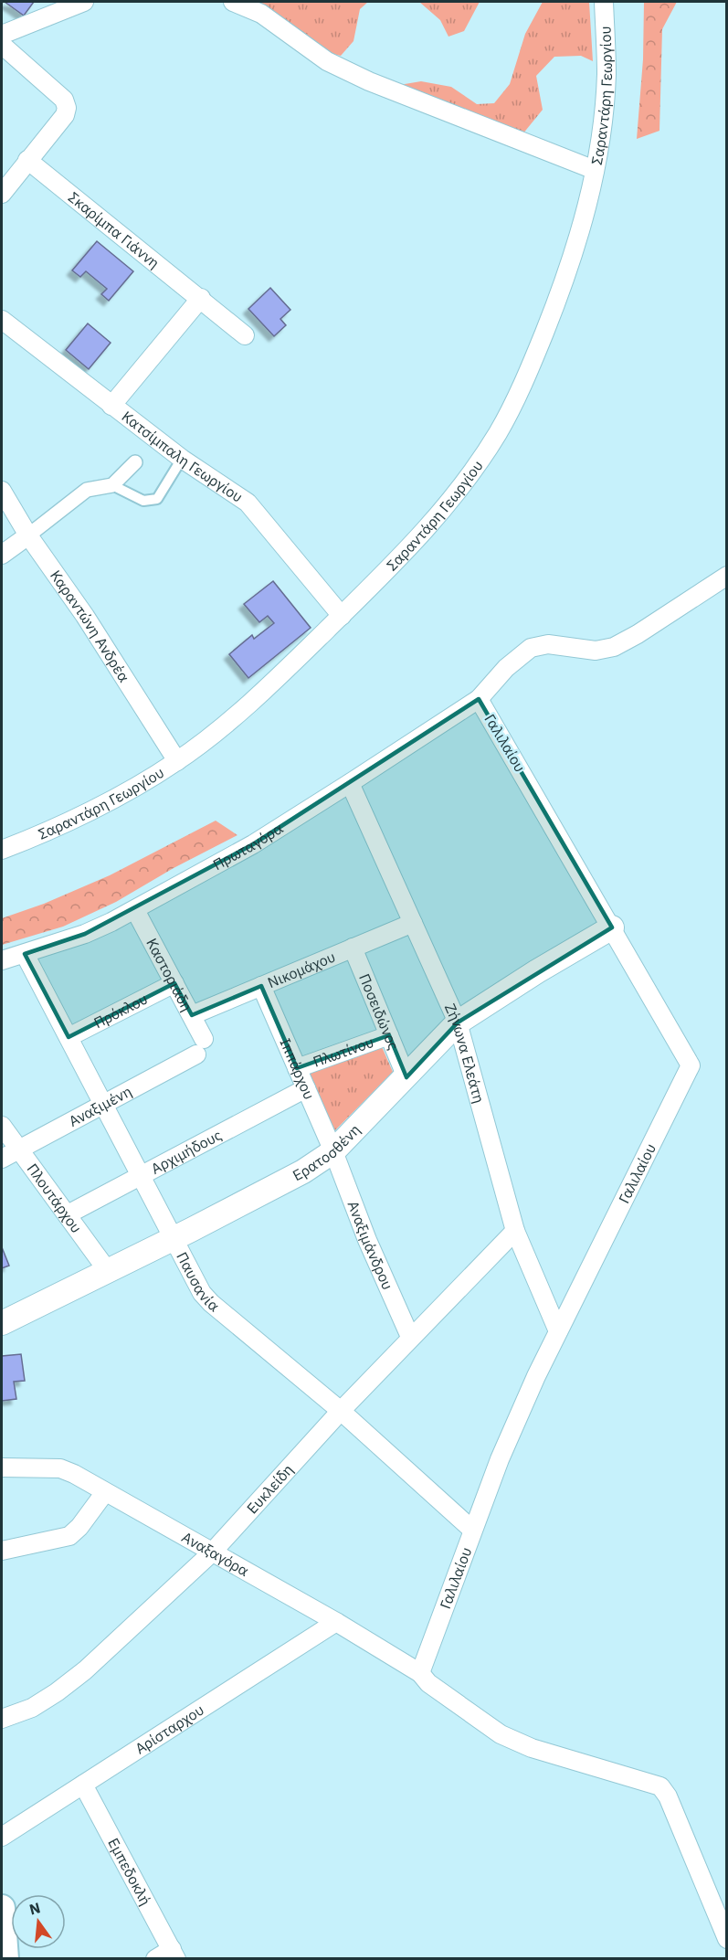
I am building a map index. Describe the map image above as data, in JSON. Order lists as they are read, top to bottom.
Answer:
{
  "streets": {
    "street": [
      "Σαραντάρη Γεωργίου",
      "Σκαρίμπα Γιάννη",
      "Κατσίμπαλη Γεωργίου",
      "Καραντώνη Ανδρέα",
      "Γαλιλαίου",
      "Πρωταγόρα",
      "Νικομάχου",
      "Καστοριάδη",
      "Πρόκλου",
      "Ποσειδώνος",
      "Πλωτίνου",
      "Ζήνωνα Ελεάτη",
      "Ιππάρχου",
      "Αναξιμένη",
      "Αρχιμήδους",
      "Ερατοσθένη",
      "Πλουτάρχου",
      "Αναξιμάνδρου",
      "Παυσανία",
      "Ευκλείδη",
      "Αναξαγόρα",
      "Αρίσταρχου",
      "Εμπεδοκλή"
    ]
  },
  "crossings": [
    ["Σαραντάρη Γεωργίου", "Κατσίμπαλη Γεωργίου"],
    ["Σαραντάρη Γεωργίου", "Καραντώνη Ανδρέα"],
    ["Γαλιλαίου", "Πρωταγόρα"],
    ["Γαλιλαίου", "Ζήνωνα Ελεάτη"],
    ["Γαλιλαίου", "Ερατοσθένη"],
    ["Γαλιλαίου", "Παυσανία"],
    ["Γαλιλαίου", "Αναξαγόρα"],
    ["Πρωταγόρα", "Καστοριάδη"],
    ["Πρωταγόρα", "Ζήνωνα Ελεάτη"],
    ["Πρωταγόρα", "Παυσανία"],
    ["Νικομάχου", "Καστοριάδη"],
    ["Νικομάχου", "Ποσειδώνος"],
    ["Νικομάχου", "Ζήνωνα Ελεάτη"],
    ["Νικομάχου", "Ιππάρχου"],
    ["Καστοριάδη", "Πρόκλου"],
    ["Καστοριάδη", "Αναξιμένη"],
    ["Πρόκλου", "Παυσανία"],
    ["Ποσειδώνος", "Πλωτίνου"],
    ["Ποσειδώνος", "Ερατοσθένη"],
    ["Πλωτίνου", "Ιππάρχου"],
    ["Ζήνωνα Ελεάτη", "Ερατοσθένη"],
    ["Ζήνωνα Ελεάτη", "Ευκλείδη"],
    ["Ιππάρχου", "Αρχιμήδους"],
    ["Ιππάρχου", "Ερατοσθένη"],
    ["Ιππάρχου", "Αναξιμάνδρου"],
    ["Αναξιμένη", "Πλουτάρχου"],
    ["Αναξιμένη", "Παυσανία"],
    ["Αρχιμήδους", "Πλουτάρχου"],
    ["Αρχιμήδους", "Παυσανία"],
    ["Ερατοσθένη", "Πλουτάρχου"],
    ["Ερατοσθένη", "Αναξιμάνδρου"],
    ["Ερατοσθένη", "Παυσανία"],
    ["Αναξιμάνδρου", "Ευκλείδη"],
    ["Παυσανία", "Ευκλείδη"],
    ["Ευκλείδη", "Αναξαγόρα"],
    ["Αναξαγόρα", "Αρίσταρχου"],
    ["Αρίσταρχου", "Εμπεδοκλή"]
  ],
  "north": "top"
}
